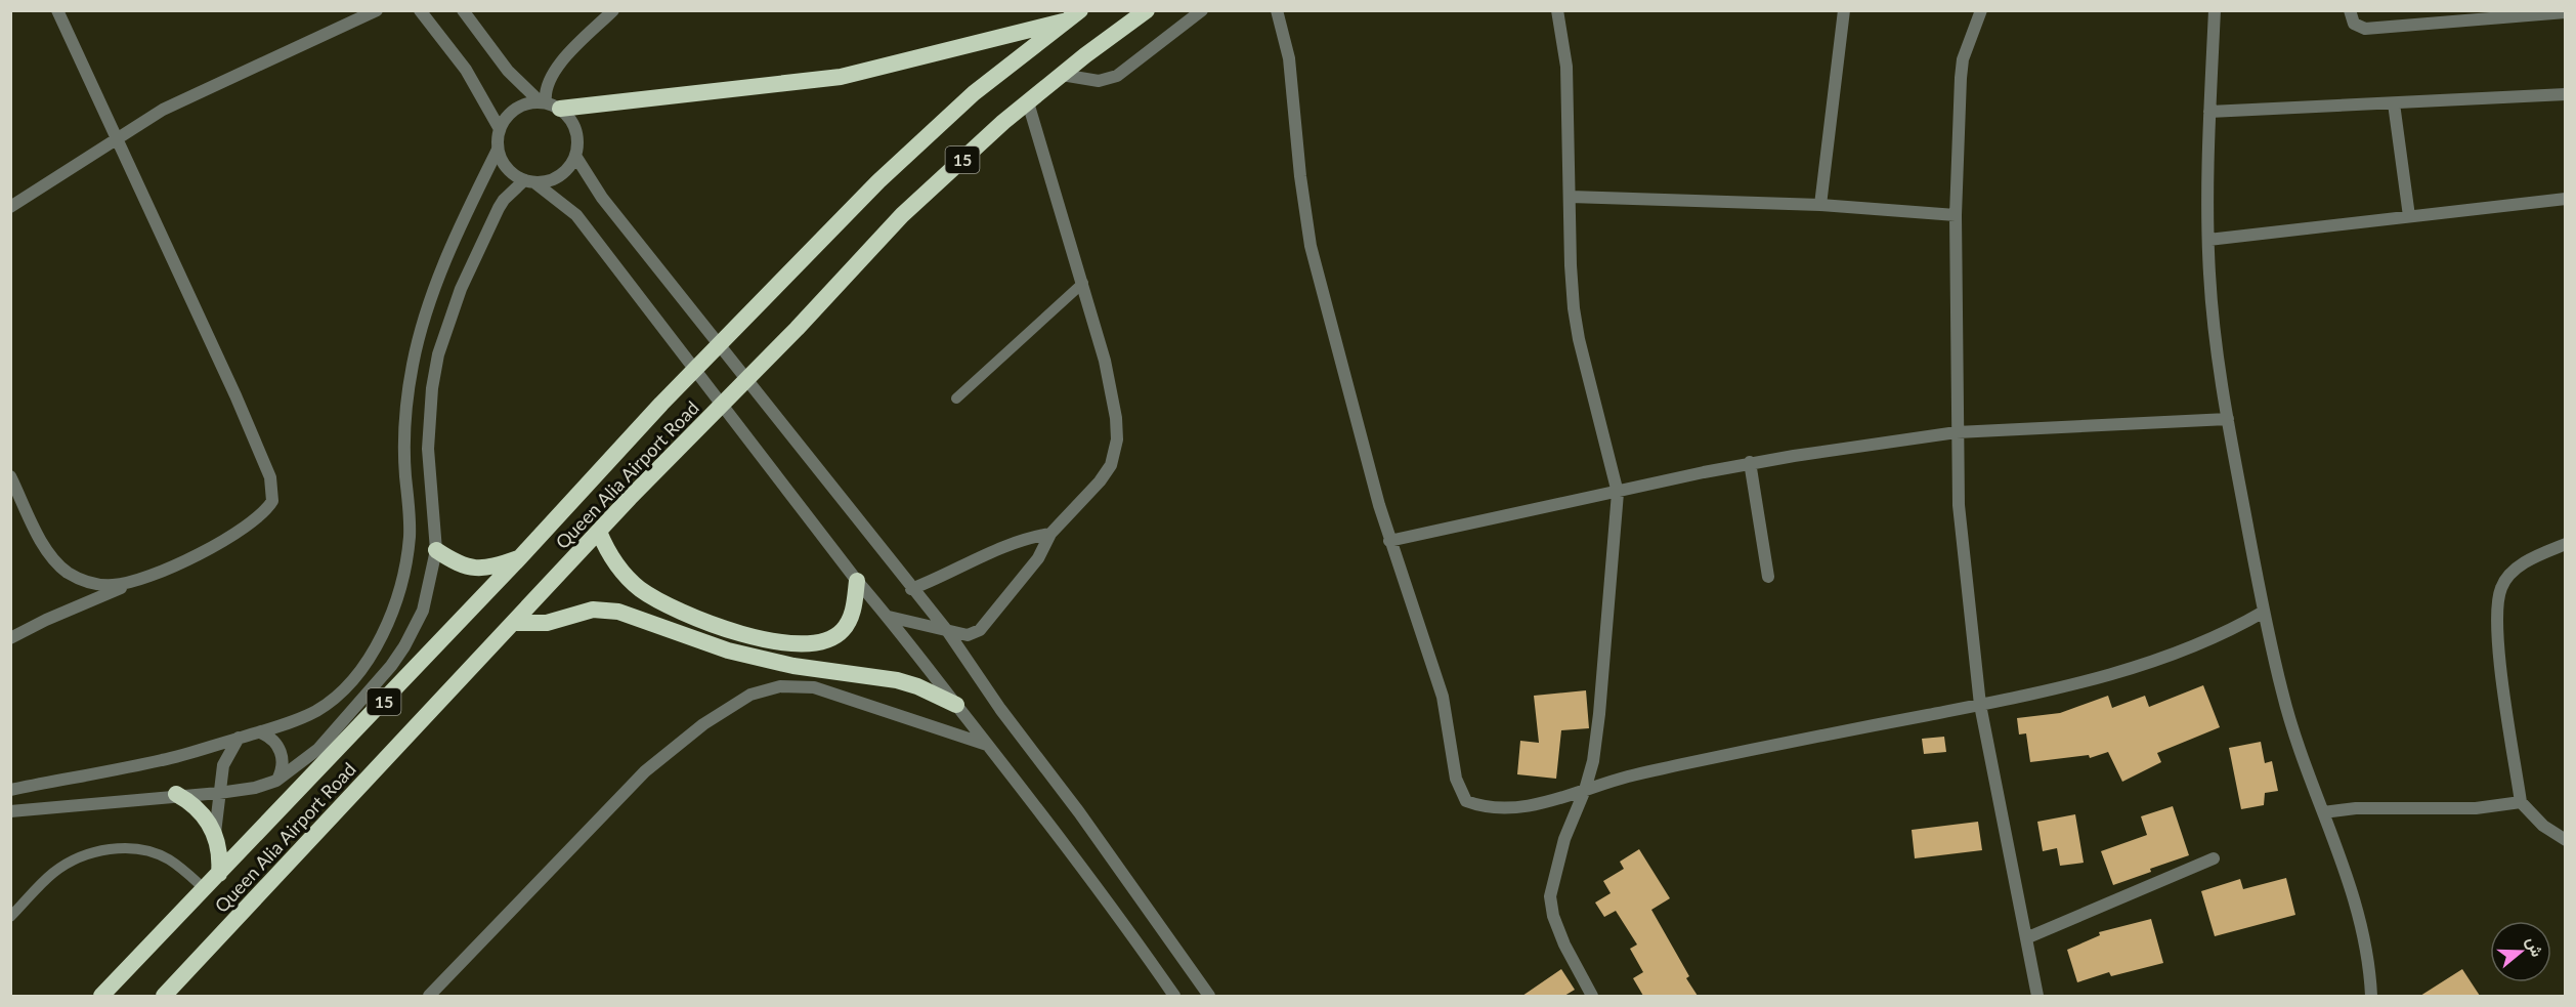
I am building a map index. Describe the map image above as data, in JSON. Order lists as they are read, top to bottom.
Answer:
{
  "streets": {
    "highway": ["15", "Queen Alia Airport Road"]
  },
  "north": "right"
}
